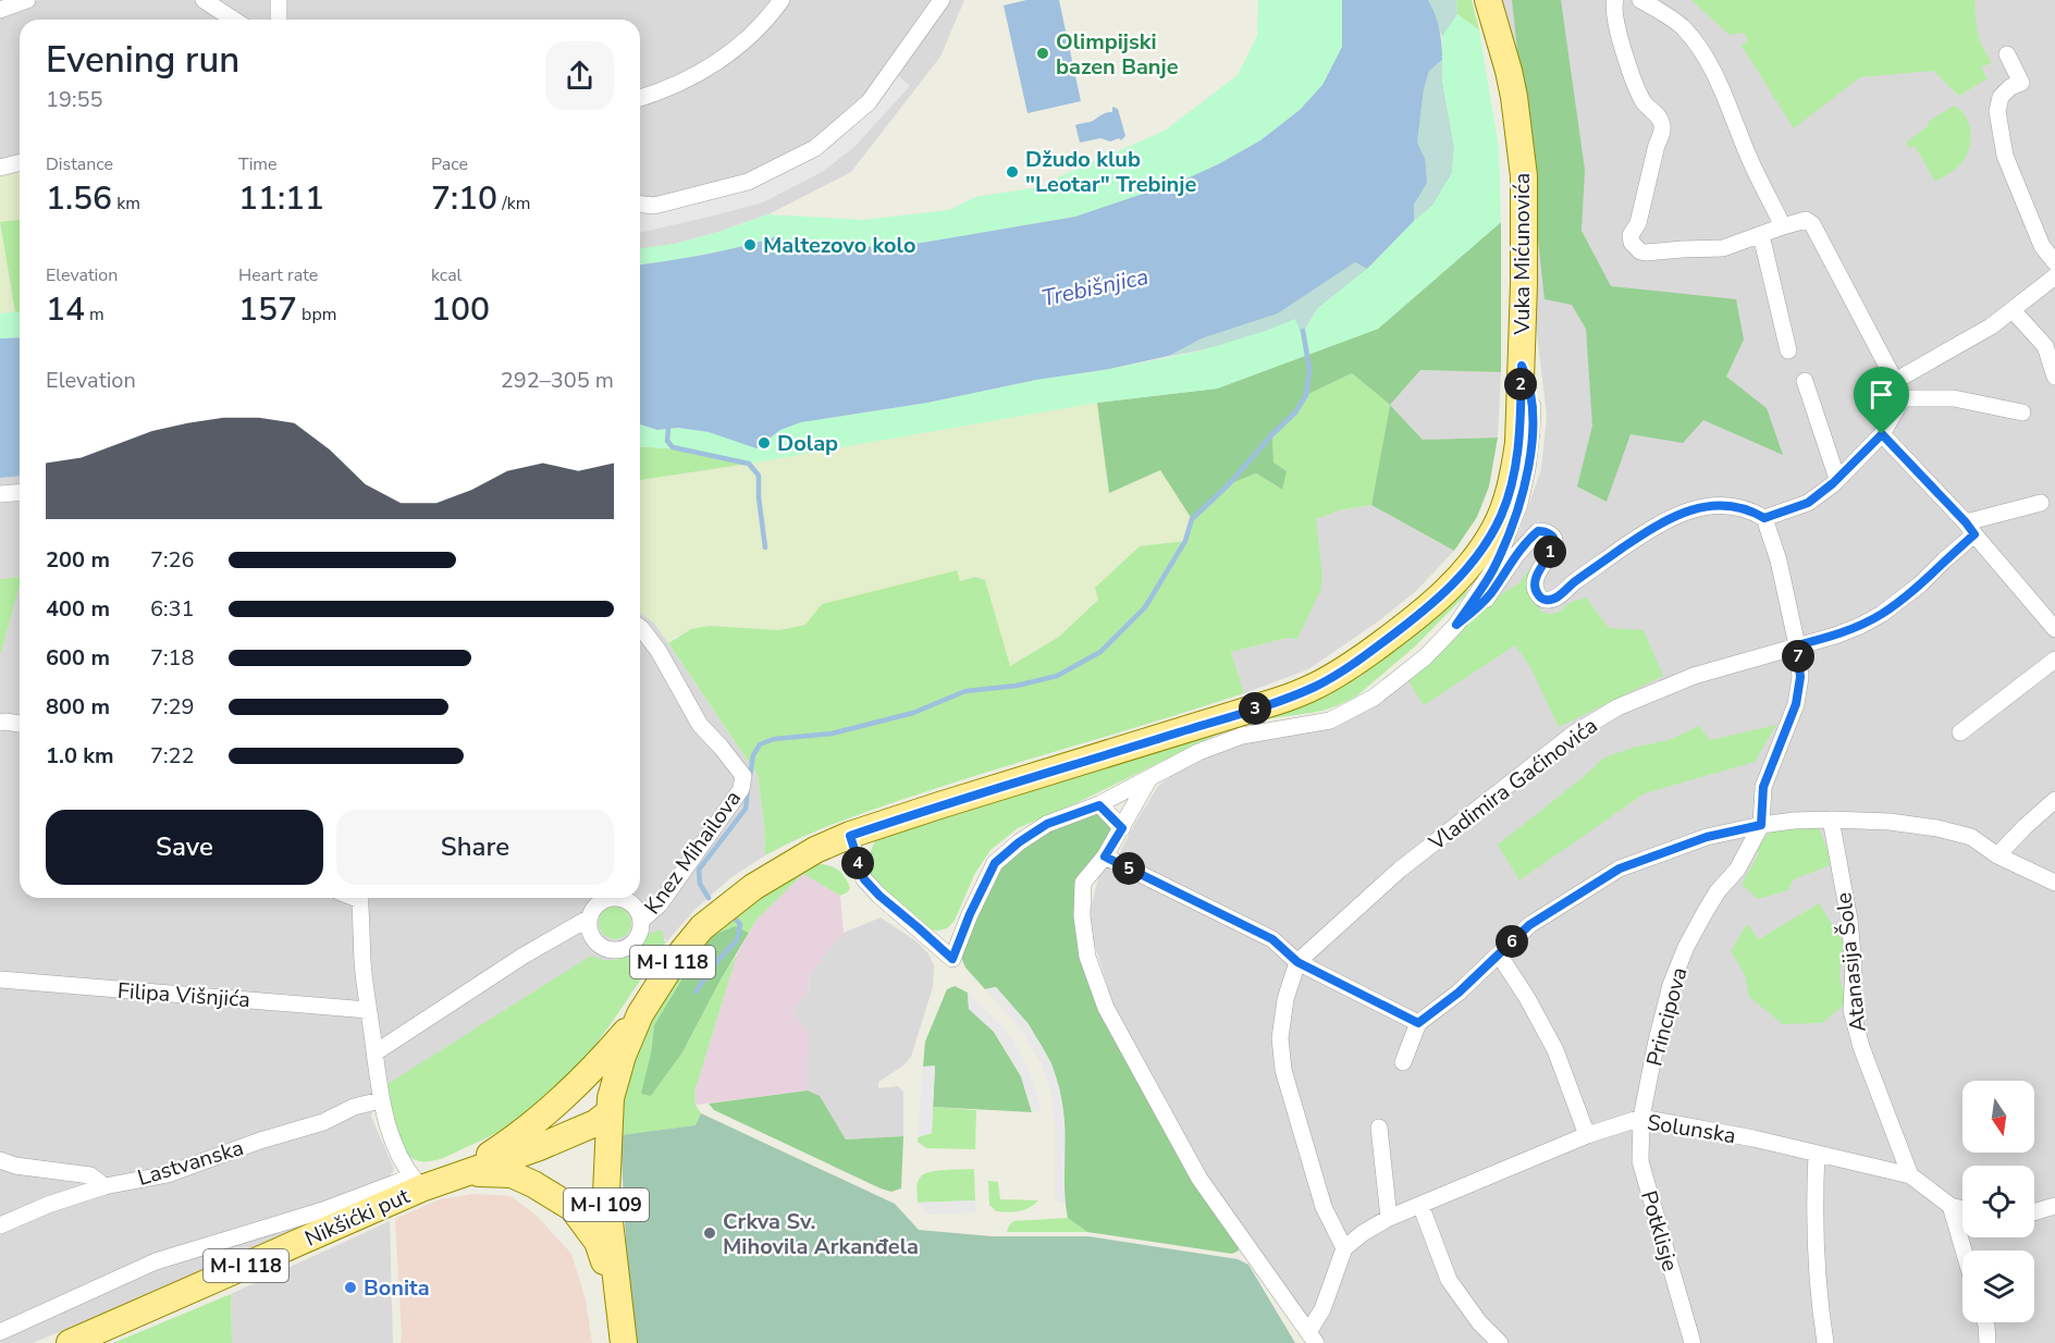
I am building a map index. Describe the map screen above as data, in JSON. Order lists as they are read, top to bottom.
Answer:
{
  "streets": {
    "main road": [
      "Vuka Mićunovića",
      "M-I 118",
      "M-I 109",
      "Nikšićki put"
    ],
    "street": [
      "Vladimira Gaćinovića",
      "Knez Mihailova",
      "Atanasija Šole",
      "Filipa Višnjića",
      "Principova",
      "Solunska",
      "Lastvanska",
      "Potklisje"
    ]
  },
  "crossings": [
    ["Vuka Mićunovića", "M-I 118"],
    ["Vuka Mićunovića", "M-I 109"],
    ["Vuka Mićunovića", "Nikšićki put"],
    ["Vladimira Gaćinovića", "Principova"],
    ["M-I 118", "Nikšićki put"],
    ["Atanasija Šole", "Solunska"],
    ["Principova", "Solunska"],
    ["Principova", "Potklisje"],
    ["Solunska", "Potklisje"],
    ["M-I 109", "Nikšićki put"]
  ],
  "water": ["Trebišnjica"],
  "places": [
    "Olimpijski bazen Banje",
    "Džudo klub \"Leotar\" Trebinje",
    "Maltezovo kolo",
    "Dolap",
    "Crkva Sv. Mihovila Arkanđela",
    "Bonita"
  ],
  "north": "bottom",
  "page": {
    "heading": ["Evening run", "19:55"],
    "stats": [
      ["Distance", "1.56 km"],
      ["Time", "11:11"],
      ["Pace", "7:10 /km"],
      ["Elevation", "14 m"],
      ["Heart rate", "157 bpm"],
      ["kcal", "100"]
    ],
    "chart": ["Elevation", "292–305 m"],
    "pins": [
      "2",
      "1",
      "7",
      "3",
      "4",
      "5",
      "6"
    ],
    "list": [
      {
        "name": "200 m",
        "note": "7:26"
      },
      {
        "name": "400 m",
        "note": "6:31"
      },
      {
        "name": "600 m",
        "note": "7:18"
      },
      {
        "name": "800 m",
        "note": "7:29"
      },
      {
        "name": "1.0 km",
        "note": "7:22"
      }
    ],
    "buttons": ["Save", "Share"]
  }
}
